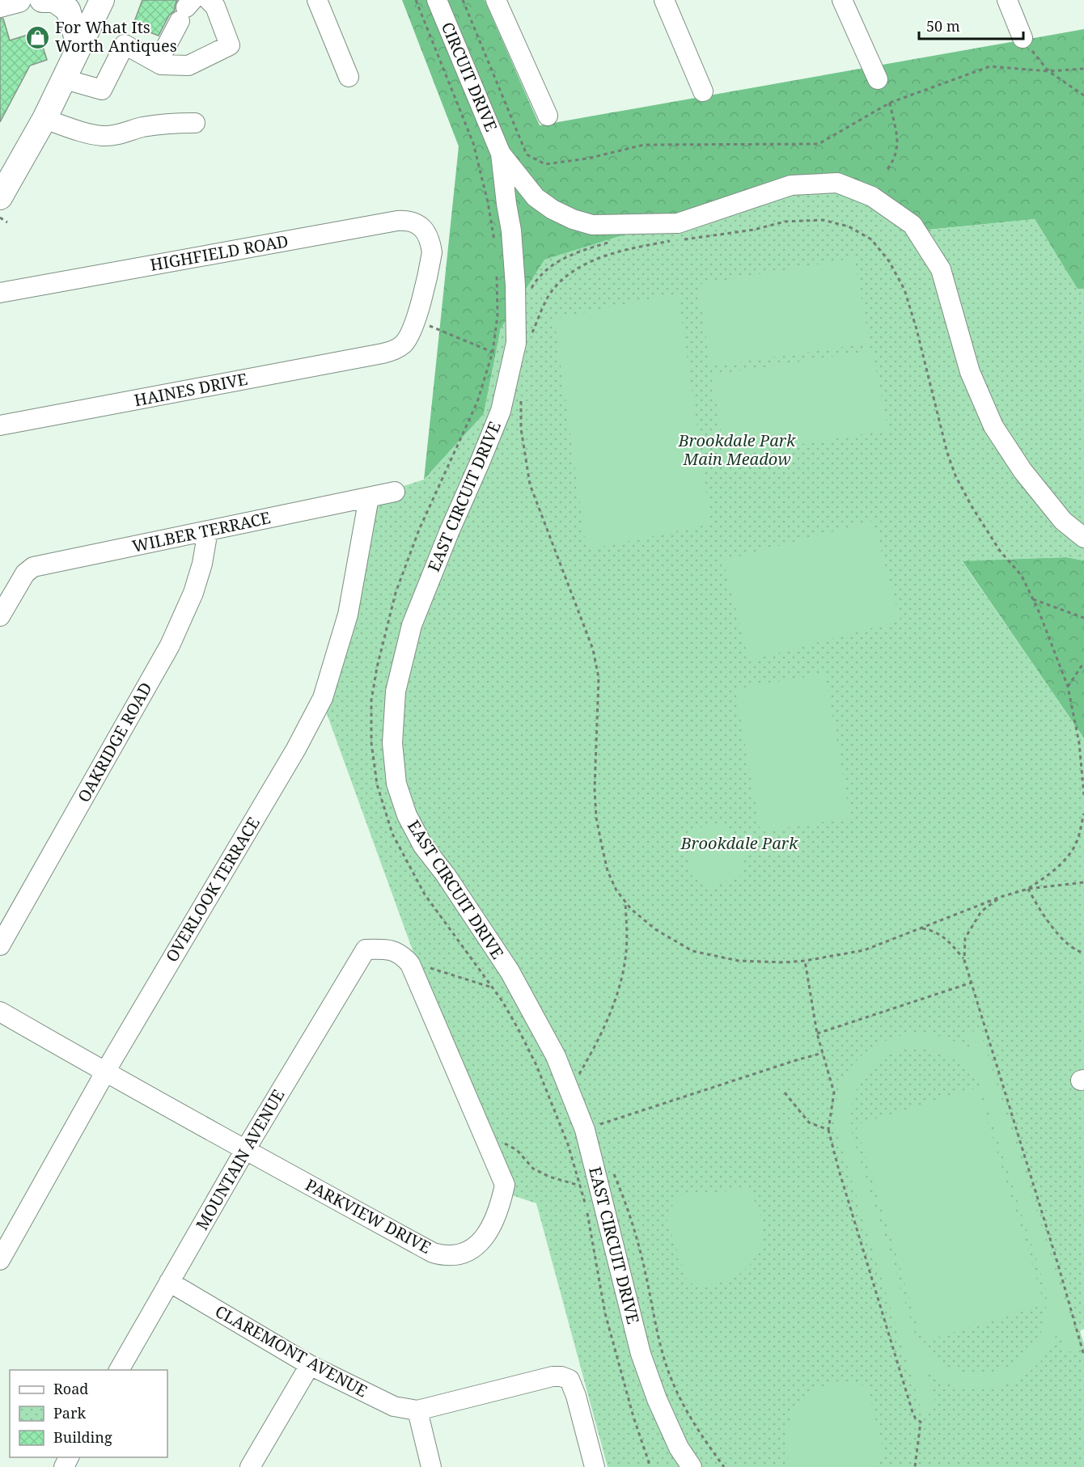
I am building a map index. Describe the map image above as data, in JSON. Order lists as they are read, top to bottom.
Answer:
{
  "streets": {
    "street": [
      "CIRCUIT DRIVE",
      "HIGHFIELD ROAD",
      "HAINES DRIVE",
      "EAST CIRCUIT DRIVE",
      "WILBER TERRACE",
      "OAKRIDGE ROAD",
      "OVERLOOK TERRACE",
      "MOUNTAIN AVENUE",
      "PARKVIEW DRIVE",
      "CLAREMONT AVENUE"
    ]
  },
  "crossings": [
    ["CIRCUIT DRIVE", "EAST CIRCUIT DRIVE"],
    ["HIGHFIELD ROAD", "HAINES DRIVE"],
    ["WILBER TERRACE", "OAKRIDGE ROAD"],
    ["WILBER TERRACE", "OVERLOOK TERRACE"],
    ["OVERLOOK TERRACE", "PARKVIEW DRIVE"],
    ["MOUNTAIN AVENUE", "PARKVIEW DRIVE"],
    ["MOUNTAIN AVENUE", "CLAREMONT AVENUE"]
  ],
  "parks": ["Brookdale Park Main Meadow", "Brookdale Park"],
  "places": {
    "shop": ["For What Its Worth Antiques"]
  },
  "legend": ["Road", "Park", "Building"],
  "scale_bar": "50 m"
}
